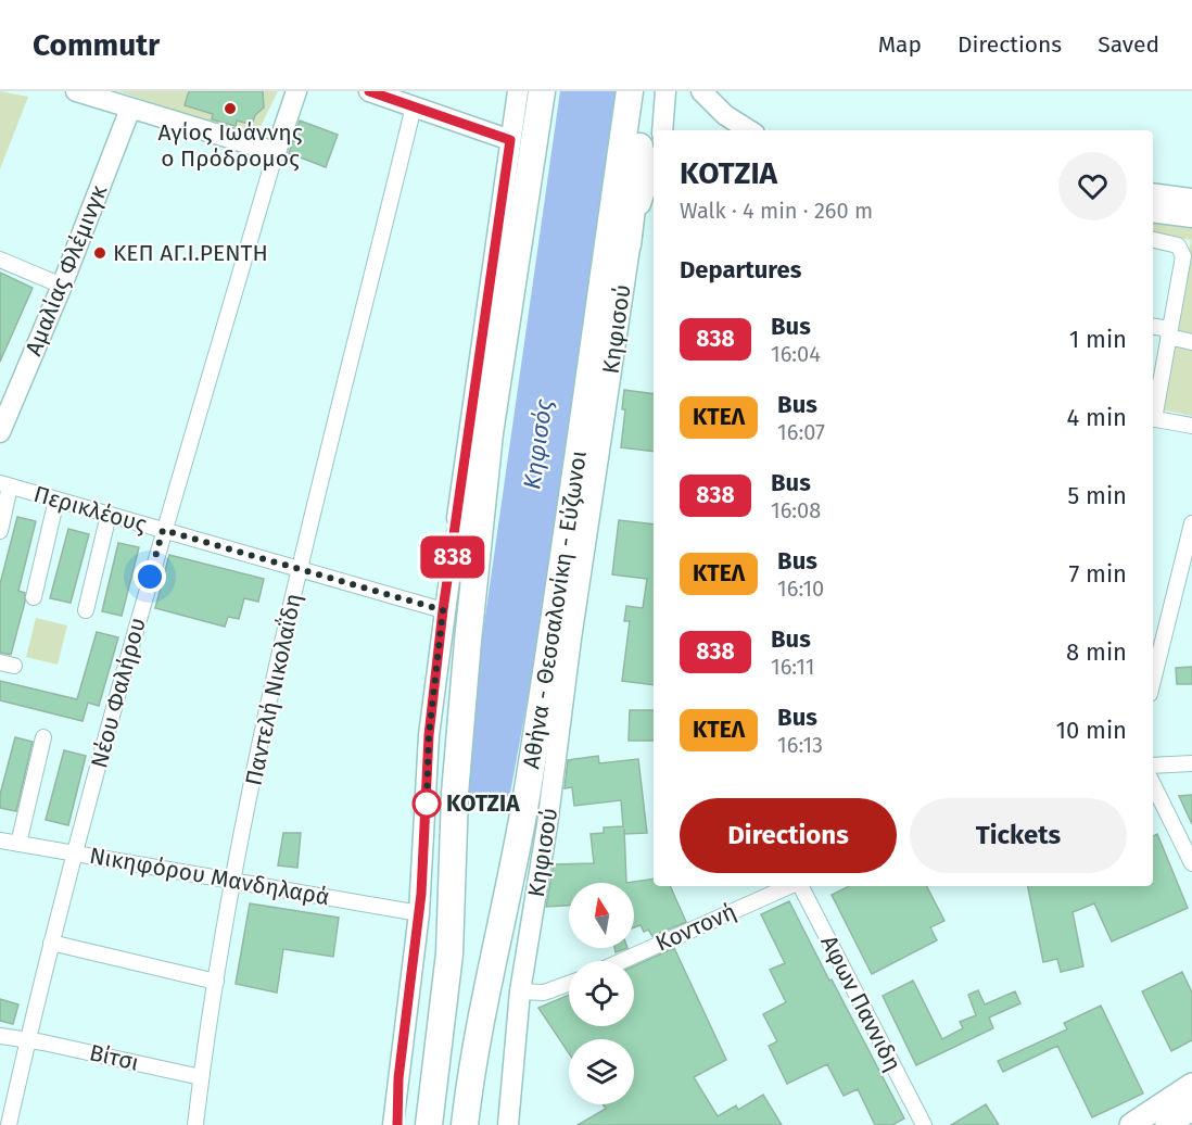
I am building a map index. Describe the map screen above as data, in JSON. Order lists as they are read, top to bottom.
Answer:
{
  "streets": {
    "highway": ["Αθήνα - Θεσσαλονίκη - Εύζωνοι"],
    "main road": ["Αμαλίας Φλέμινγκ", "Κηφισού"],
    "street": [
      "Περικλέους",
      "Παντελή Νικολαΐδη",
      "Νέου Φαλήρου",
      "Νικηφόρου Μανδηλαρά",
      "Κοντονή",
      "Αφων Παννιδη",
      "Βίτσι"
    ]
  },
  "crossings": [
    ["Περικλέους", "Παντελή Νικολαΐδη"],
    ["Περικλέους", "Νέου Φαλήρου"],
    ["Παντελή Νικολαΐδη", "Νικηφόρου Μανδηλαρά"],
    ["Παντελή Νικολαΐδη", "Βίτσι"],
    ["Νέου Φαλήρου", "Νικηφόρου Μανδηλαρά"],
    ["Νέου Φαλήρου", "Βίτσι"]
  ],
  "water": ["Κηφισός"],
  "places": ["Αγίος Ιωάννης ο Πρόδρομος", "ΚΕΠ ΑΓ.Ι.ΡΕΝΤΗ", "ΚΟΤΖΙΑ"],
  "lines": ["bus line 838"],
  "north": "top",
  "page": {
    "header": "Commutr",
    "nav": ["Map", "Directions", "Saved"],
    "on_map": "838",
    "heading": [
      ["ΚΟΤΖΙΑ", "Walk · 4 min · 260 m"],
      "Departures"
    ],
    "list": [
      {
        "mark": "838",
        "name": "Bus",
        "note": "16:04",
        "value": "1 min"
      },
      {
        "mark": "ΚΤΕΛ",
        "name": "Bus",
        "note": "16:07",
        "value": "4 min"
      },
      {
        "mark": "838",
        "name": "Bus",
        "note": "16:08",
        "value": "5 min"
      },
      {
        "mark": "ΚΤΕΛ",
        "name": "Bus",
        "note": "16:10",
        "value": "7 min"
      },
      {
        "mark": "838",
        "name": "Bus",
        "note": "16:11",
        "value": "8 min"
      },
      {
        "mark": "ΚΤΕΛ",
        "name": "Bus",
        "note": "16:13",
        "value": "10 min"
      }
    ],
    "buttons": ["Directions", "Tickets"]
  }
}
